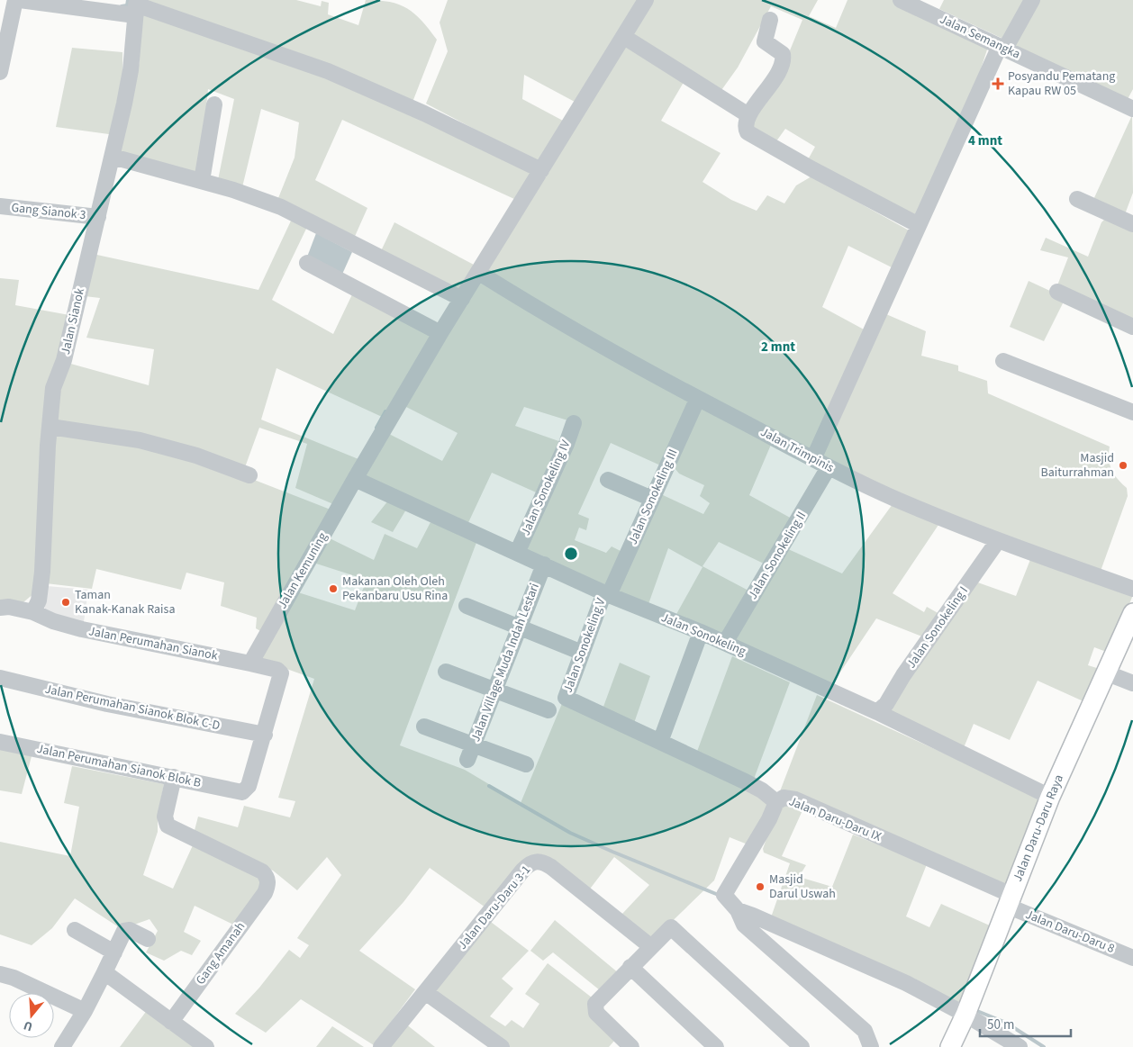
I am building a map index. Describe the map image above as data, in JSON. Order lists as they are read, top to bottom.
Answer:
{
  "streets": {
    "main road": ["Jalan Daru-Daru Raya"],
    "street": [
      "Jalan Semangka",
      "Gang Sianok 3",
      "Jalan Sianok",
      "Jalan Trimpinis",
      "Jalan Sonokeling IV",
      "Jalan Sonokeling III",
      "Jalan Sonokeling II",
      "Jalan Kemuning",
      "Jalan Sonokeling I",
      "Jalan Sonokeling",
      "Jalan Perumahan Sianok",
      "Jalan Sonokeling V",
      "Jalan Village Muda Indah Lestari",
      "Jalan Perumahan Sianok Blok C-D",
      "Jalan Perumahan Sianok Blok B",
      "Jalan Daru-Daru IX",
      "Jalan Daru-Daru 3-1",
      "Jalan Daru-Daru 8",
      "Gang Amanah"
    ]
  },
  "crossings": [
    ["Gang Sianok 3", "Jalan Sianok"],
    ["Jalan Sianok", "Jalan Perumahan Sianok"],
    ["Jalan Trimpinis", "Jalan Sonokeling III"],
    ["Jalan Trimpinis", "Jalan Sonokeling II"],
    ["Jalan Trimpinis", "Jalan Kemuning"],
    ["Jalan Trimpinis", "Jalan Sonokeling I"],
    ["Jalan Sonokeling IV", "Jalan Sonokeling"],
    ["Jalan Sonokeling III", "Jalan Sonokeling"],
    ["Jalan Sonokeling III", "Jalan Sonokeling V"],
    ["Jalan Sonokeling II", "Jalan Sonokeling"],
    ["Jalan Kemuning", "Jalan Sonokeling"],
    ["Jalan Kemuning", "Jalan Perumahan Sianok"],
    ["Jalan Sonokeling I", "Jalan Sonokeling"],
    ["Jalan Sonokeling", "Jalan Sonokeling V"],
    ["Jalan Sonokeling", "Jalan Village Muda Indah Lestari"],
    ["Jalan Sonokeling", "Jalan Daru-Daru Raya"],
    ["Jalan Perumahan Sianok", "Jalan Perumahan Sianok Blok C-D"],
    ["Jalan Perumahan Sianok", "Jalan Perumahan Sianok Blok B"],
    ["Jalan Sonokeling V", "Jalan Daru-Daru IX"],
    ["Jalan Perumahan Sianok Blok C-D", "Jalan Perumahan Sianok Blok B"],
    ["Jalan Perumahan Sianok Blok B", "Gang Amanah"],
    ["Jalan Daru-Daru IX", "Jalan Daru-Daru Raya"],
    ["Jalan Daru-Daru IX", "Jalan Daru-Daru 8"],
    ["Jalan Daru-Daru Raya", "Jalan Daru-Daru 8"]
  ],
  "places": {
    "health": ["Posyandu Pematang Kapau RW 05"],
    "other": [
      "Masjid Baiturrahman",
      "Makanan Oleh Oleh Pekanbaru Usu Rina",
      "Taman Kanak-Kanak Raisa",
      "Masjid Darul Uswah"
    ]
  },
  "scale_bar": "50 m",
  "north": "bottom",
  "rings": ["4 mnt", "2 mnt"]
}
